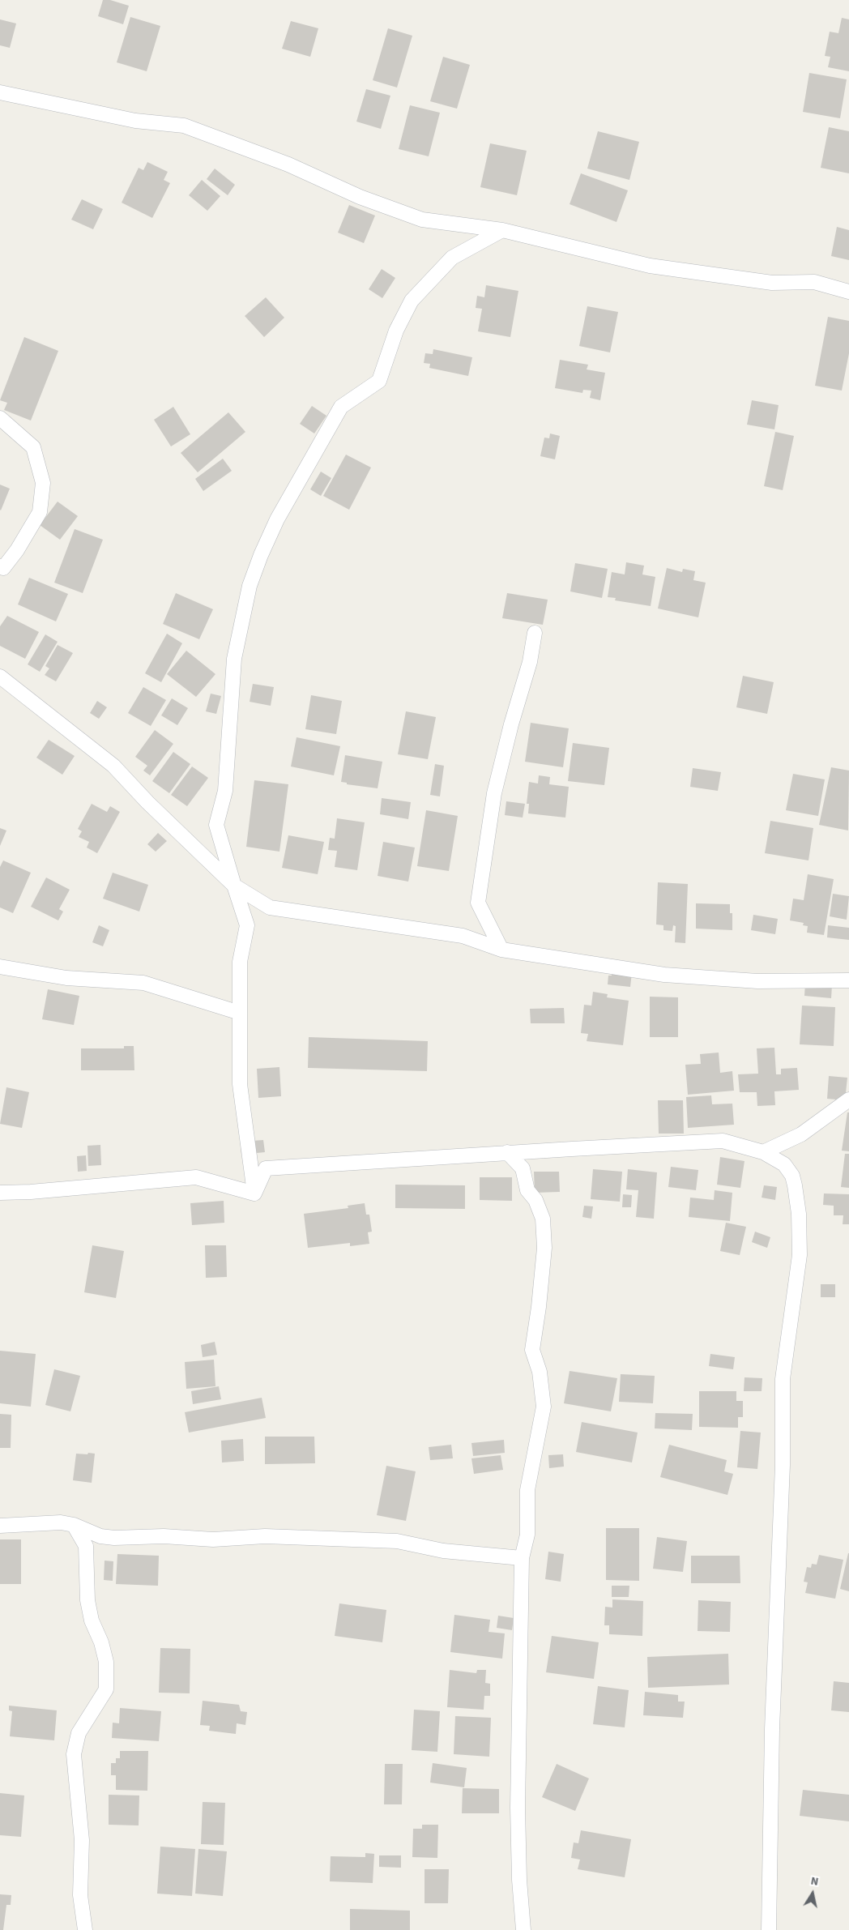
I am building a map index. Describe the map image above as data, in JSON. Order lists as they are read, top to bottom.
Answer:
{
  "north": "top"
}
